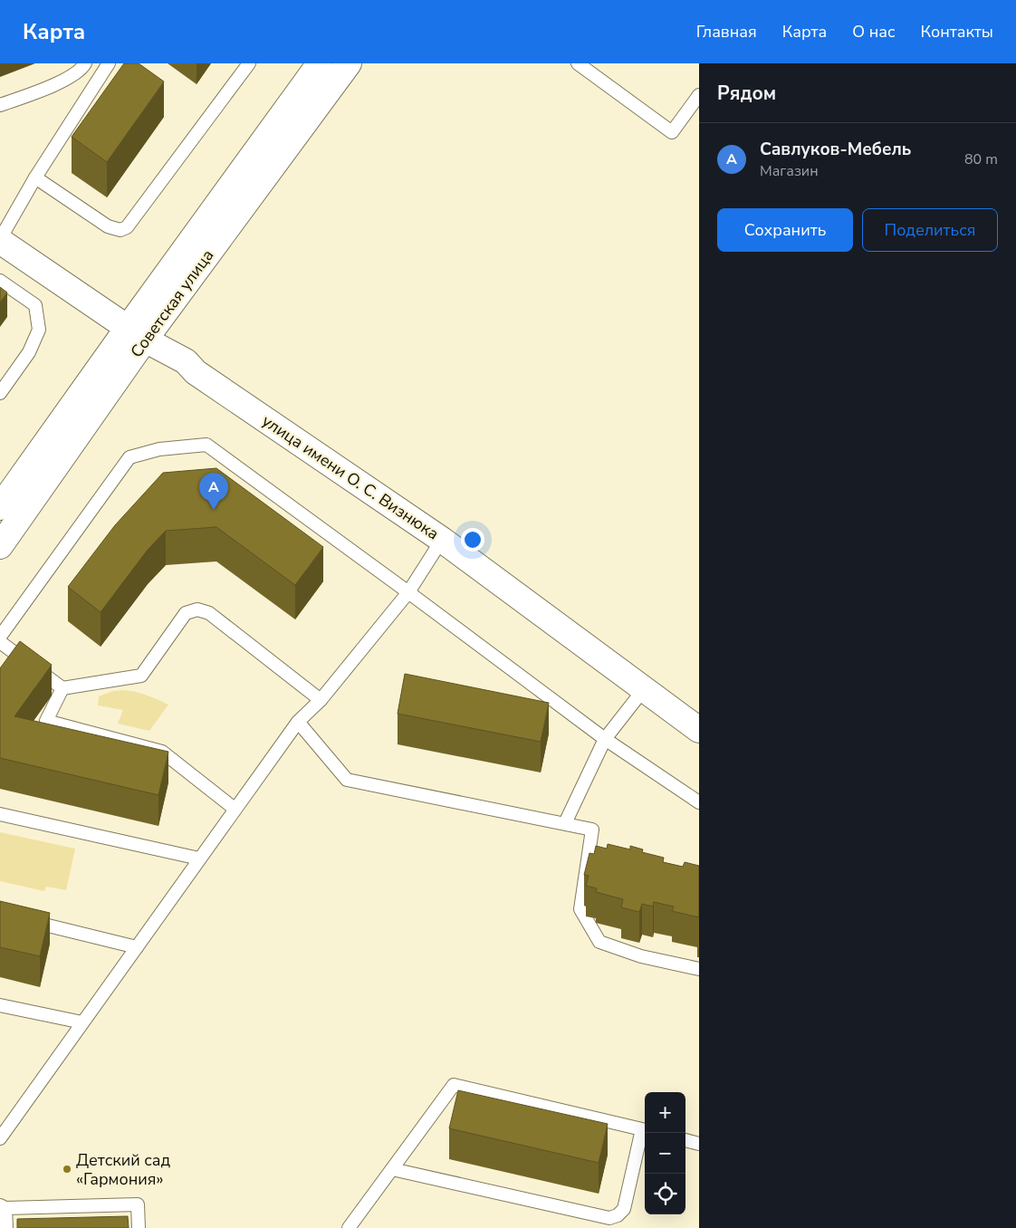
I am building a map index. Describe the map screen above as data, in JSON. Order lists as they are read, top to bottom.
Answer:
{
  "streets": {
    "main road": ["Советская улица", "улица имени О. С. Визнюка"]
  },
  "crossings": [
    ["Советская улица", "улица имени О. С. Визнюка"]
  ],
  "places": ["Детский сад «Гармония»"],
  "page": {
    "header": "Карта",
    "nav": [
      "Главная",
      "Карта",
      "О нас",
      "Контакты"
    ],
    "heading": "Рядом",
    "list": [
      {
        "mark": "A",
        "name": "Савлуков-Мебель",
        "note": "Магазин",
        "value": "80 m"
      }
    ],
    "buttons": ["Сохранить", "Поделиться"],
    "pins": "A",
    "map_buttons": ["+", "−"]
  }
}
